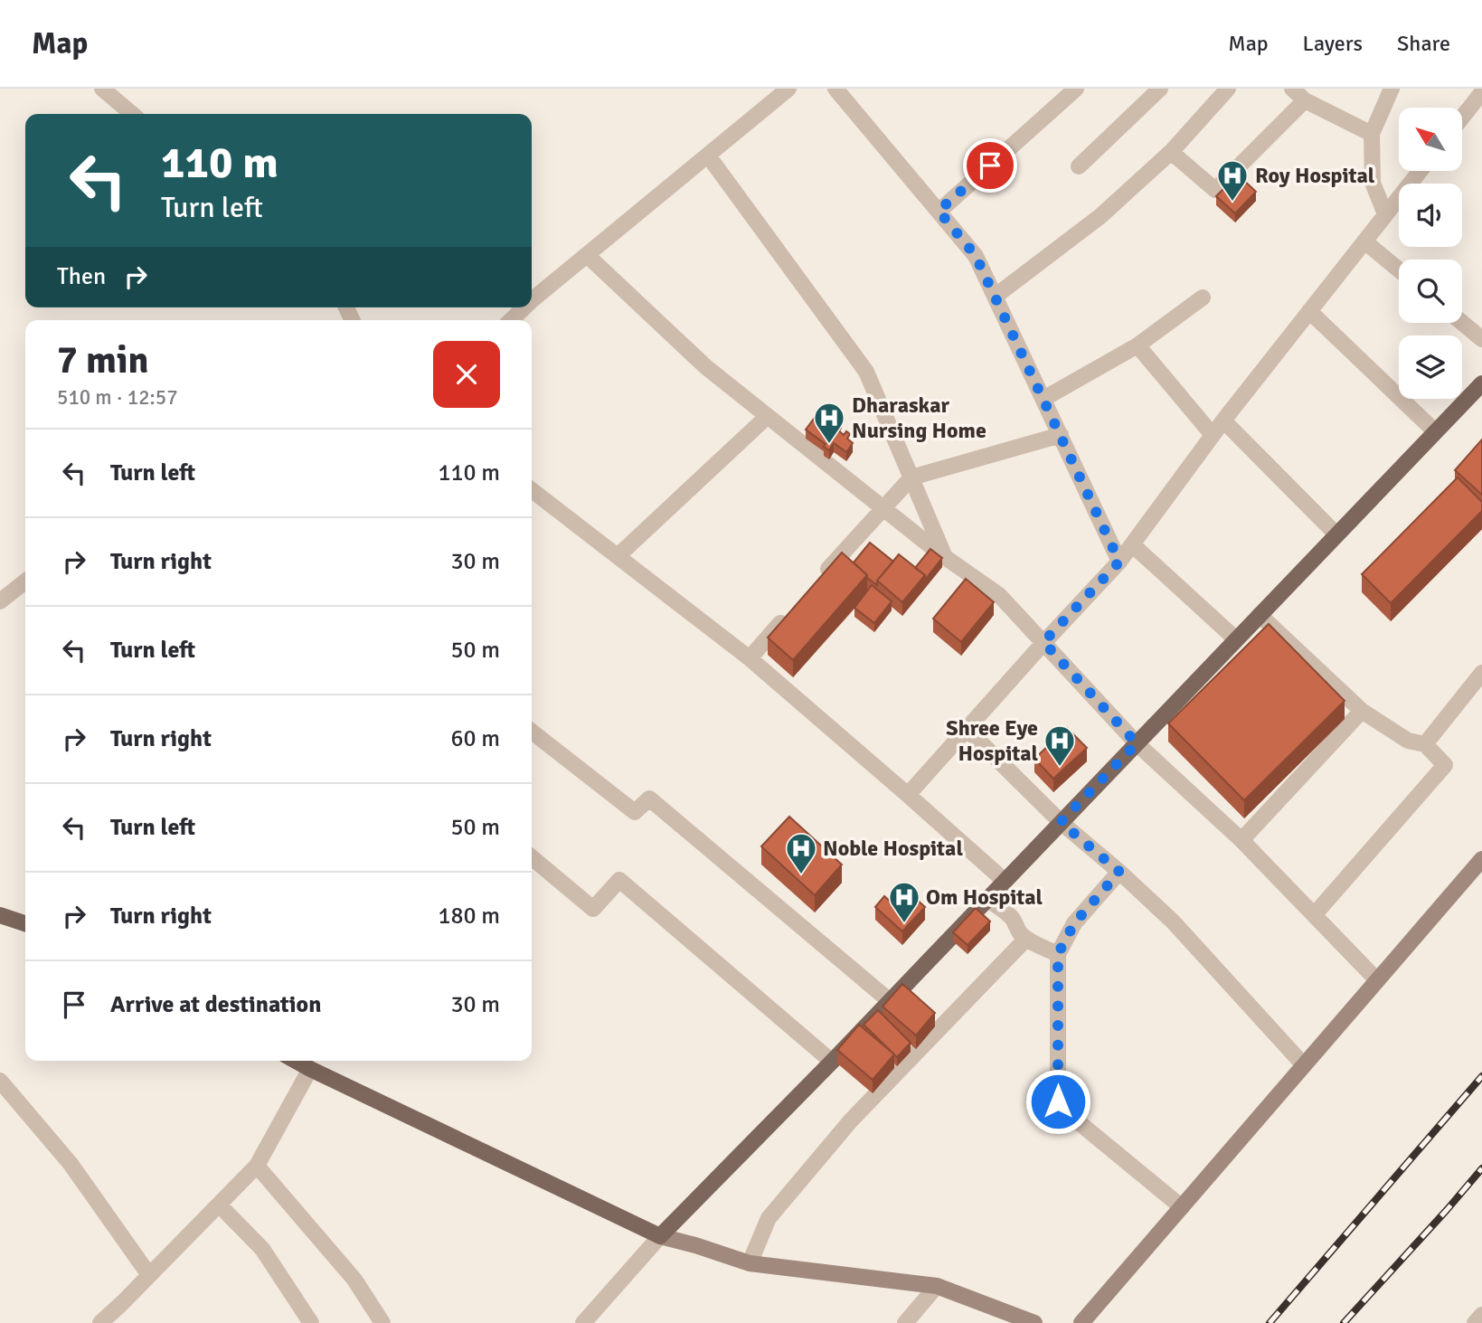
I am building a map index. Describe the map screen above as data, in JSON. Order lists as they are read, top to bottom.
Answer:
{
  "places": {
    "hospital": [
      "Roy Hospital",
      "Dharaskar Nursing Home",
      "Shree Eye Hospital",
      "Noble Hospital",
      "Om Hospital"
    ]
  },
  "north": "top left",
  "page": {
    "header": "Map",
    "nav": ["Map", "Layers", "Share"],
    "turn": ["110 m", "Turn left"],
    "then": "Then",
    "heading": ["7 min", "510 m · 12:57"],
    "list": [
      {
        "name": "Turn left",
        "value": "110 m"
      },
      {
        "name": "Turn right",
        "value": "30 m"
      },
      {
        "name": "Turn left",
        "value": "50 m"
      },
      {
        "name": "Turn right",
        "value": "60 m"
      },
      {
        "name": "Turn left",
        "value": "50 m"
      },
      {
        "name": "Turn right",
        "value": "180 m"
      },
      {
        "name": "Arrive at destination",
        "value": "30 m"
      }
    ]
  }
}
